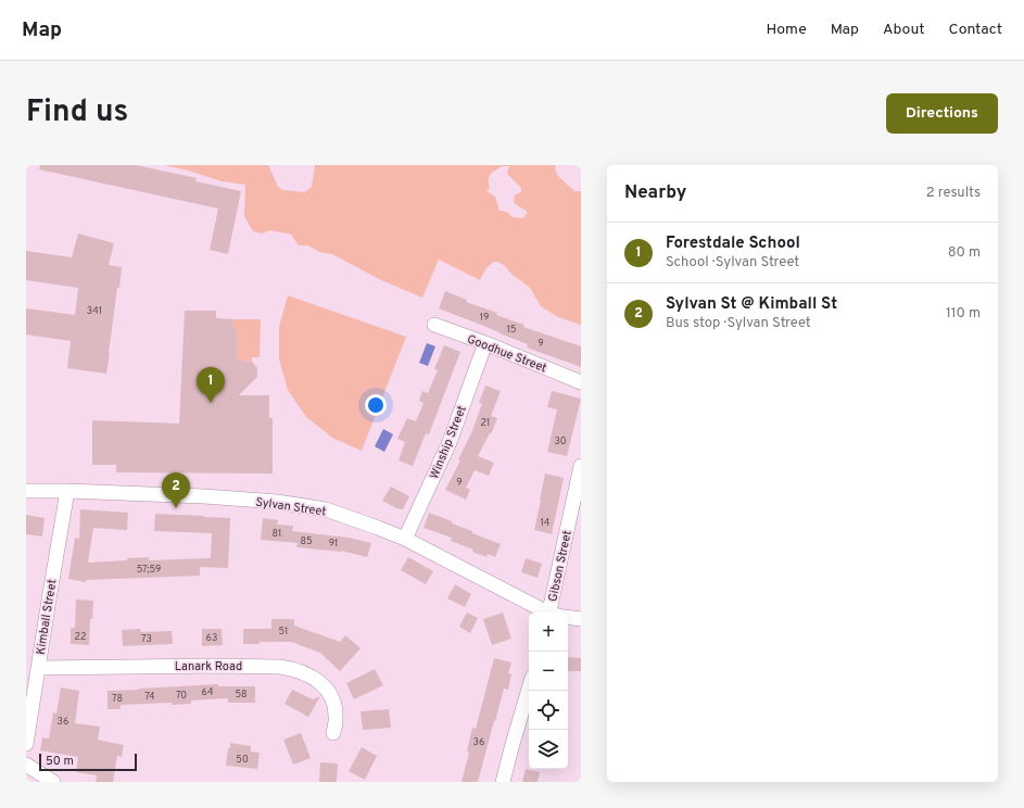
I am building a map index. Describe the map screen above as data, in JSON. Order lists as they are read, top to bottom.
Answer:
{
  "streets": {
    "street": [
      "Goodhue Street",
      "Winship Street",
      "Sylvan Street",
      "Gibson Street",
      "Kimball Street",
      "Lanark Road"
    ]
  },
  "crossings": [
    ["Goodhue Street", "Winship Street"],
    ["Winship Street", "Sylvan Street"],
    ["Sylvan Street", "Kimball Street"],
    ["Kimball Street", "Lanark Road"]
  ],
  "house_numbers": [
    "341",
    "19",
    "15",
    "9",
    "21",
    "30",
    "9",
    "14",
    "81",
    "85",
    "91",
    "57;59",
    "51",
    "22",
    "63",
    "73",
    "64",
    "58",
    "70",
    "74",
    "78",
    "36",
    "36",
    "50"
  ],
  "scale_bar": "50 m",
  "page": {
    "header": "Map",
    "nav": [
      "Home",
      "Map",
      "About",
      "Contact"
    ],
    "title": "Find us",
    "buttons": "Directions",
    "heading": ["Nearby", "2 results"],
    "list": [
      {
        "mark": "1",
        "name": "Forestdale School",
        "note": "School · Sylvan Street",
        "value": "80 m"
      },
      {
        "mark": "2",
        "name": "Sylvan St @ Kimball St",
        "note": "Bus stop · Sylvan Street",
        "value": "110 m"
      }
    ],
    "pins": ["1", "2"],
    "map_buttons": ["+", "−"],
    "scale": "50 m"
  }
}
